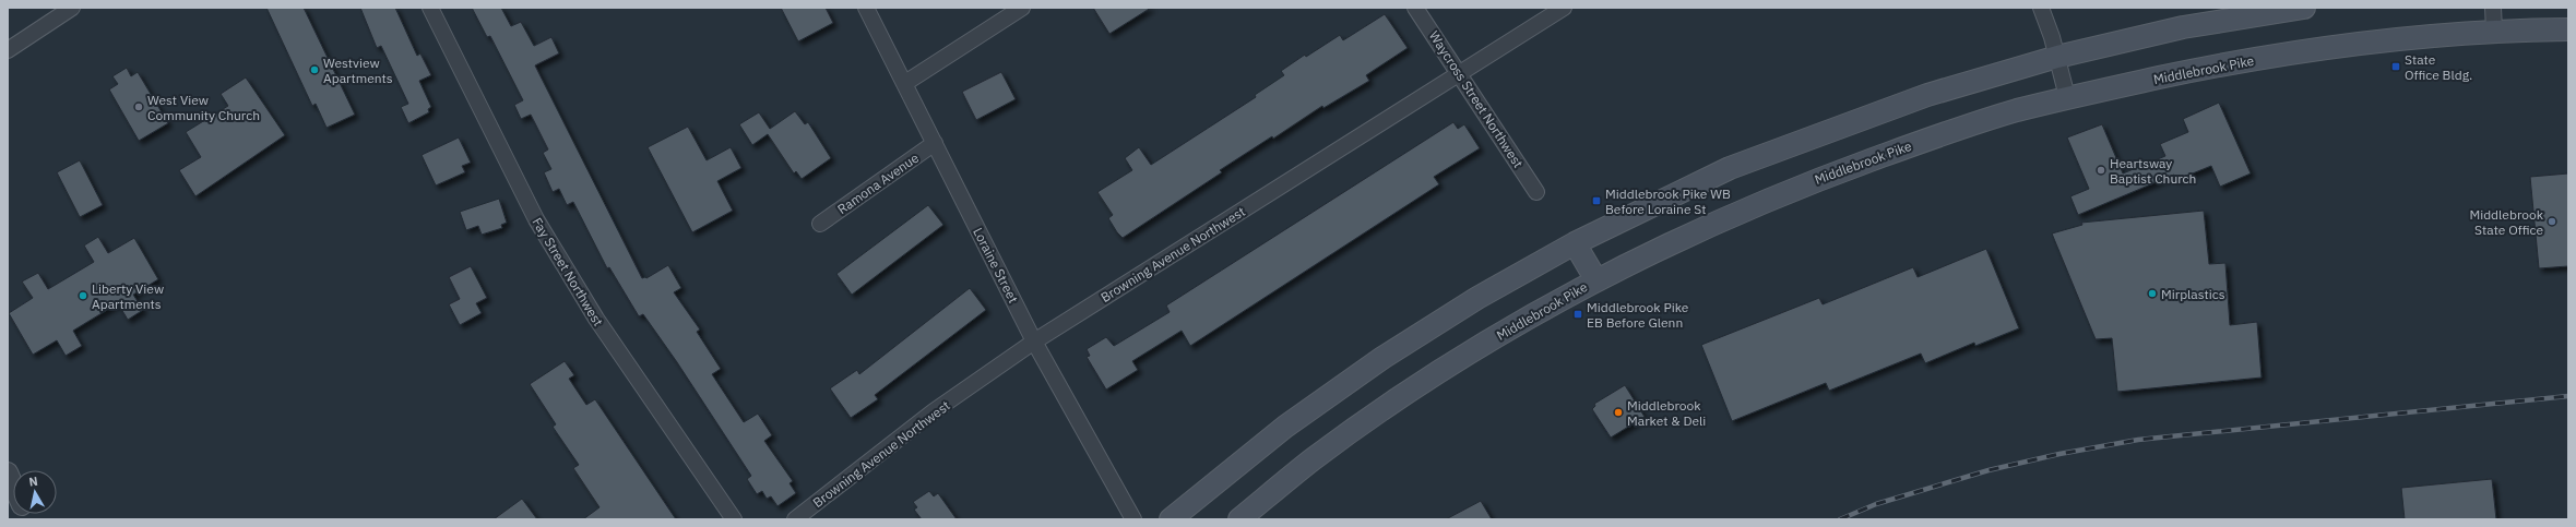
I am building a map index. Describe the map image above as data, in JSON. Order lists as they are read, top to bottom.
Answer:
{
  "streets": {
    "main road": ["Middlebrook Pike"],
    "street": [
      "Waycross Street Northwest",
      "Ramona Avenue",
      "Browning Avenue Northwest",
      "Loraine Street",
      "Fay Street Northwest"
    ]
  },
  "crossings": [
    ["Waycross Street Northwest", "Browning Avenue Northwest"],
    ["Ramona Avenue", "Loraine Street"],
    ["Browning Avenue Northwest", "Loraine Street"]
  ],
  "places": {
    "transit": ["State Office Bldg.", "Middlebrook Pike WB Before Loraine St", "Middlebrook Pike EB Before Glenn"],
    "other": [
      "Westview Apartments",
      "West View Community Church",
      "Heartsway Baptist Church",
      "Middlebrook State Office",
      "Mirplastics",
      "Liberty View Apartments",
      "Middlebrook Market & Deli"
    ]
  },
  "north": "top"
}
